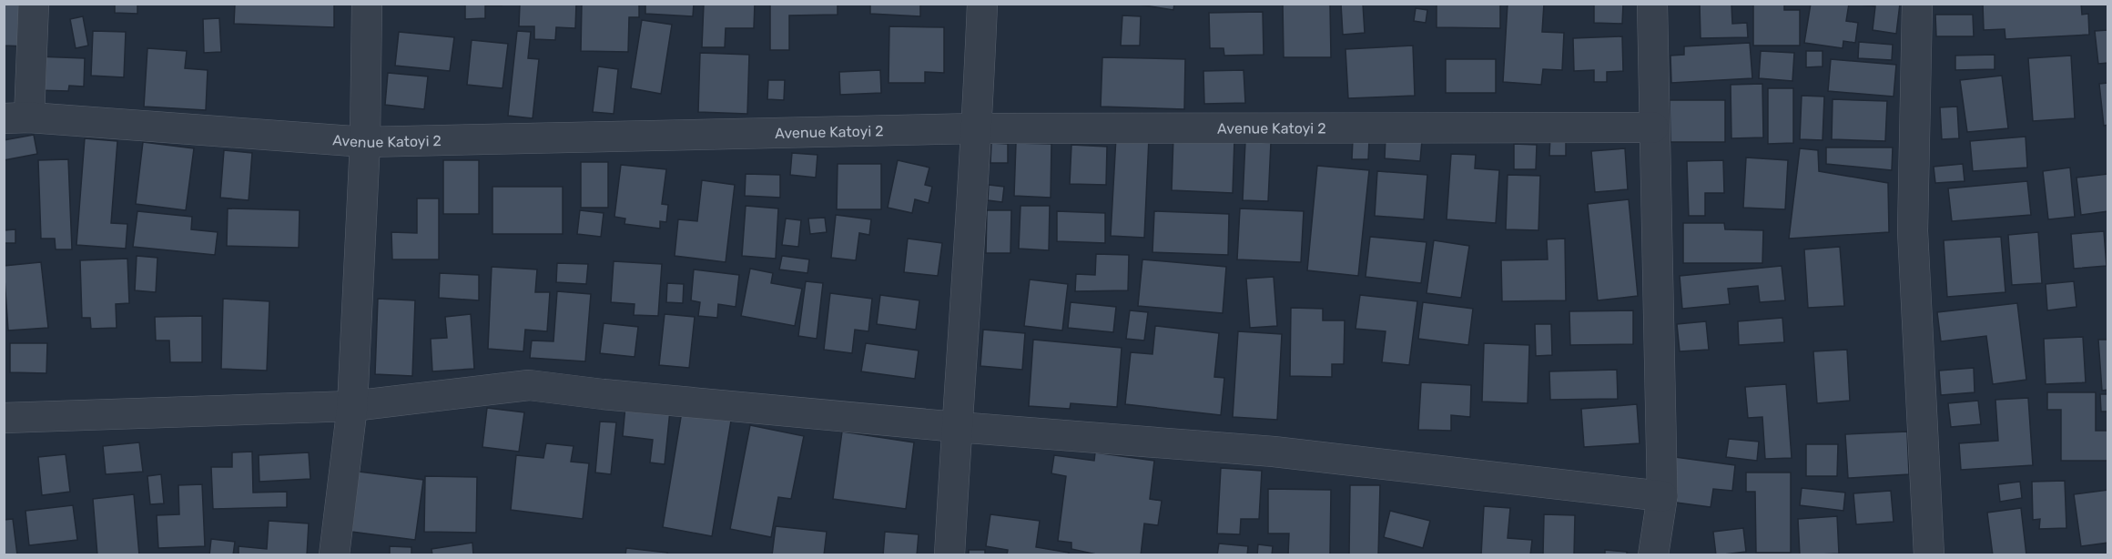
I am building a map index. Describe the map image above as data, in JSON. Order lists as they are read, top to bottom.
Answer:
{
  "streets": {
    "street": ["Avenue Katoyi 2"]
  }
}
